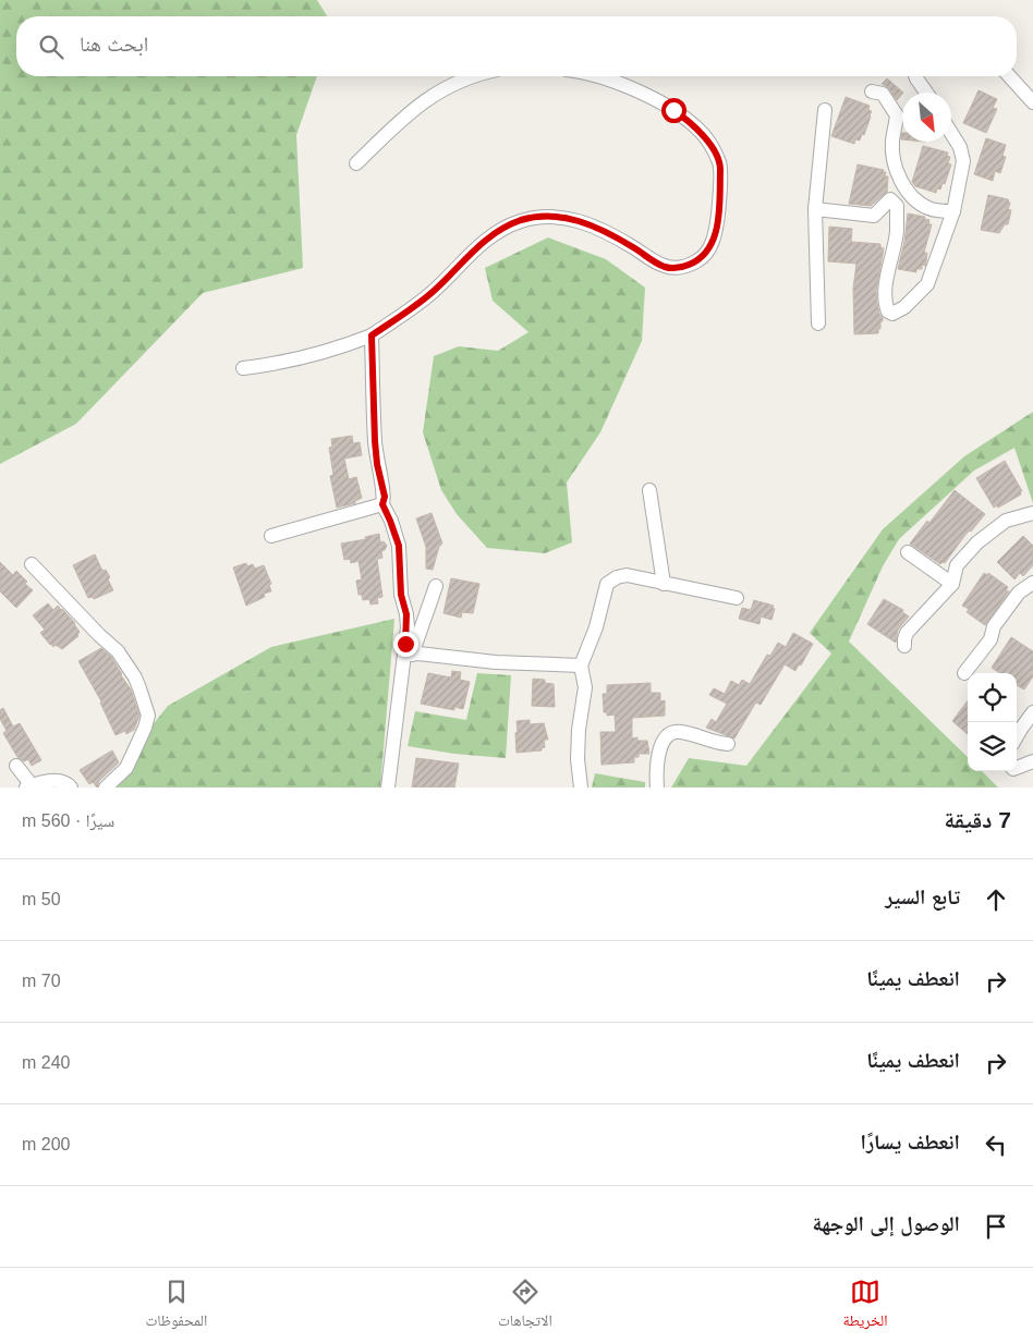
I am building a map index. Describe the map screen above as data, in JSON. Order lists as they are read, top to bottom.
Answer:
{
  "north": "bottom right",
  "page": {
    "search": "ابحث هنا",
    "heading": ["7 دقيقة", "سيرًا · 560 m"],
    "list": [
      ["تابع السير", "50 m"],
      ["انعطف يمينًا", "70 m"],
      ["انعطف يمينًا", "240 m"],
      ["انعطف يسارًا", "200 m"],
      "الوصول إلى الوجهة"
    ],
    "nav": ["الخريطة", "الاتجاهات", "المحفوظات"]
  }
}
